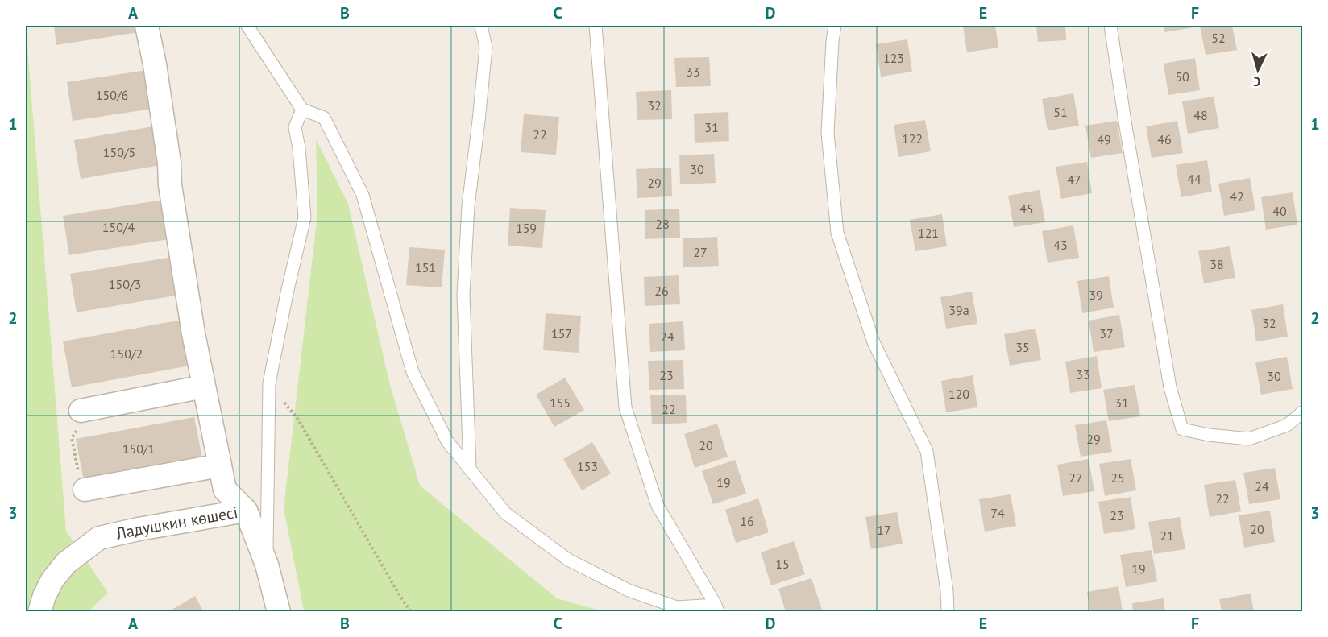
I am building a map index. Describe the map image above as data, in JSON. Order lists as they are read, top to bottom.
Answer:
{
  "streets": {
    "street": ["Ладушкин көшесі"]
  },
  "house_numbers": [
    "52",
    "123",
    "33",
    "50",
    "150/6",
    "32",
    "51",
    "48",
    "31",
    "22",
    "122",
    "49",
    "46",
    "150/5",
    "30",
    "44",
    "47",
    "29",
    "42",
    "45",
    "40",
    "28",
    "150/4",
    "159",
    "121",
    "43",
    "27",
    "38",
    "151",
    "150/3",
    "26",
    "39",
    "39а",
    "32",
    "157",
    "37",
    "24",
    "35",
    "150/2",
    "33",
    "23",
    "30",
    "120",
    "155",
    "31",
    "22",
    "29",
    "20",
    "150/1",
    "153",
    "27",
    "25",
    "19",
    "24",
    "22",
    "74",
    "23",
    "16",
    "20",
    "17",
    "21",
    "15",
    "19"
  ],
  "north": "bottom",
  "grid": {
    "columns": [
      "A",
      "B",
      "C",
      "D",
      "E",
      "F"
    ],
    "rows": ["1", "2", "3"]
  }
}
